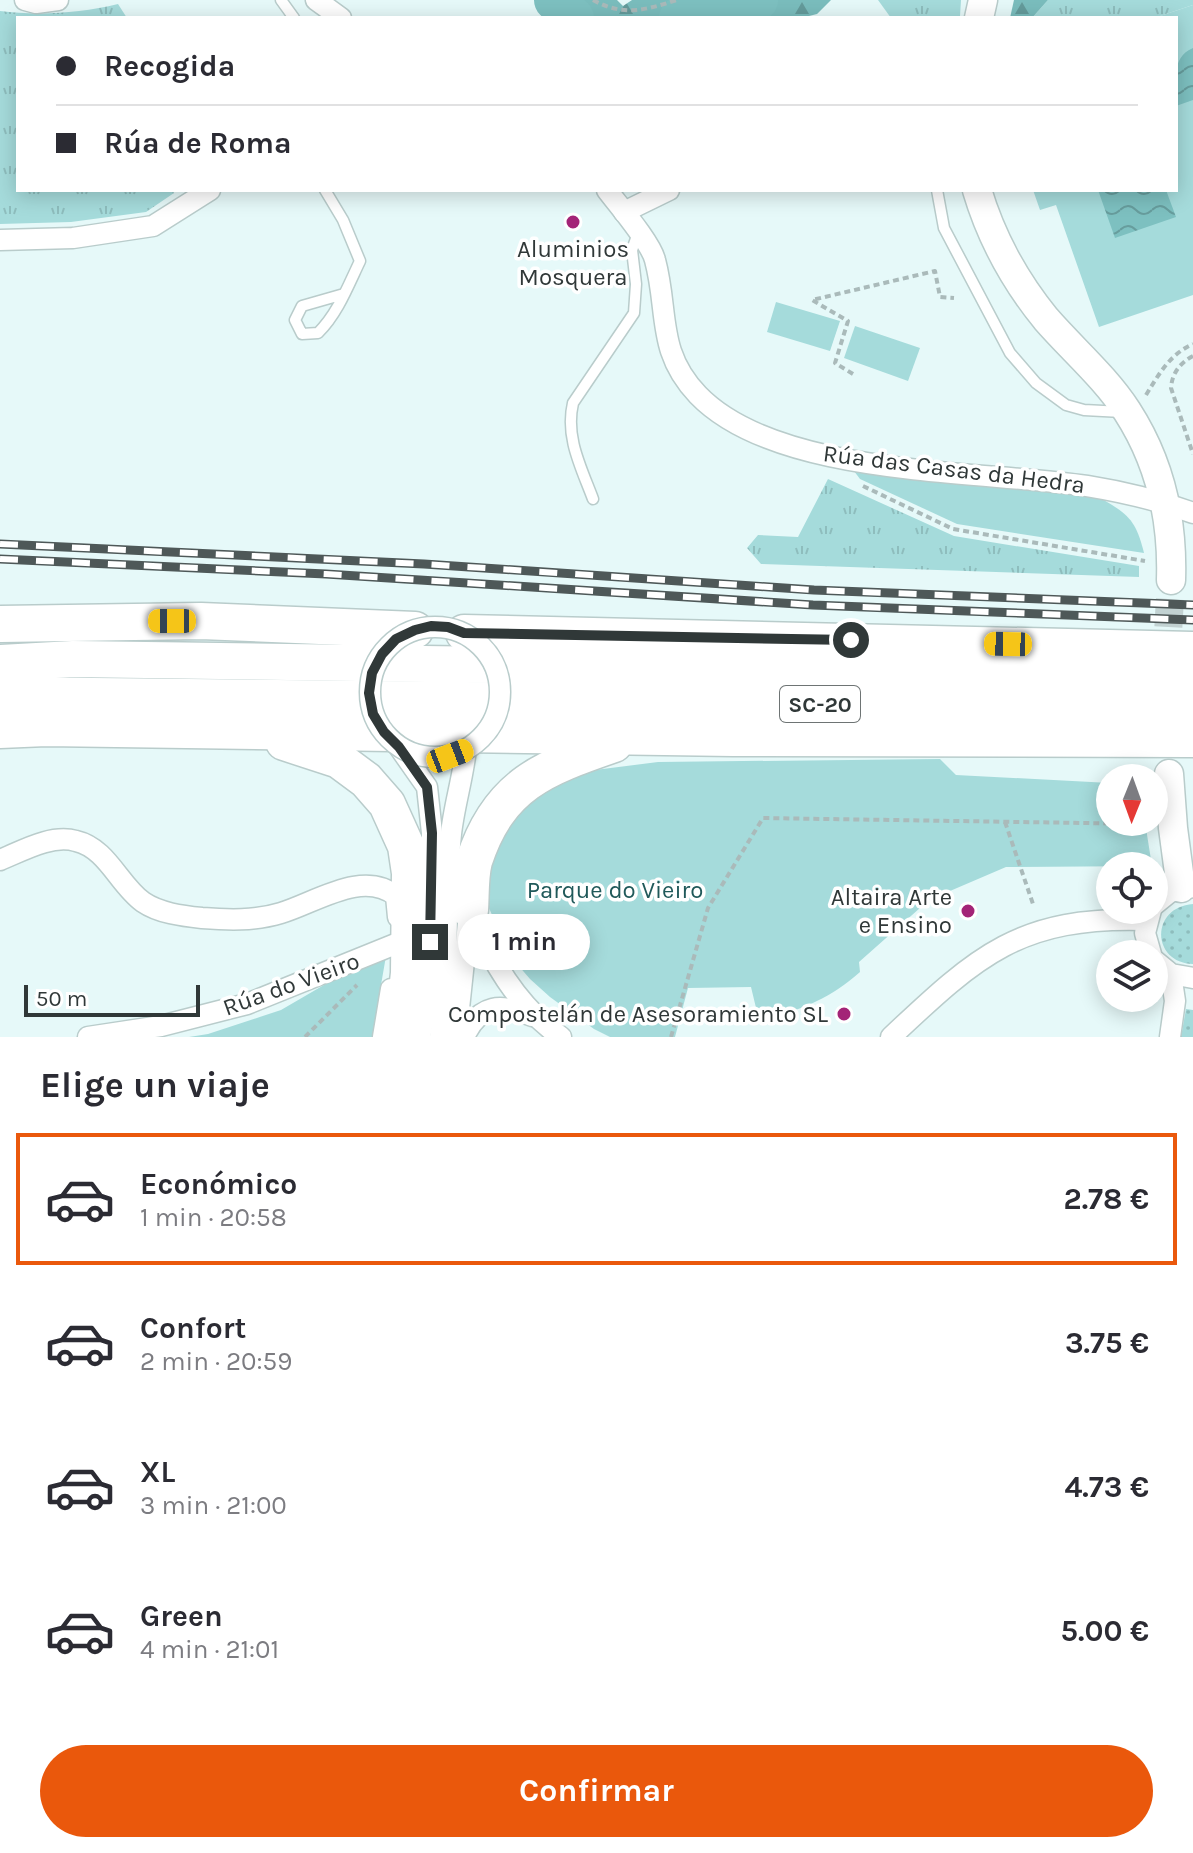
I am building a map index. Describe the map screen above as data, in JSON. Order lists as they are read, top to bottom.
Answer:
{
  "streets": {
    "highway": ["SC-20"],
    "street": ["Rúa das Casas da Hedra", "Rúa do Vieiro"]
  },
  "parks": ["Parque do Vieiro"],
  "places": ["Aluminios Mosquera", "Altaira Arte e Ensino", "Compostelán de Asesoramiento SL"],
  "scale_bar": "50 m",
  "north": "bottom",
  "page": {
    "banner": ["Recogida", "Rúa de Roma"],
    "bubble": "1 min",
    "scale": "50 m",
    "heading": "Elige un viaje",
    "list": [
      {
        "name": "Económico",
        "note": "1 min · 20:58",
        "value": "2.78 €"
      },
      {
        "name": "Confort",
        "note": "2 min · 20:59",
        "value": "3.75 €"
      },
      {
        "name": "XL",
        "note": "3 min · 21:00",
        "value": "4.73 €"
      },
      {
        "name": "Green",
        "note": "4 min · 21:01",
        "value": "5.00 €"
      }
    ],
    "buttons": "Confirmar"
  }
}
